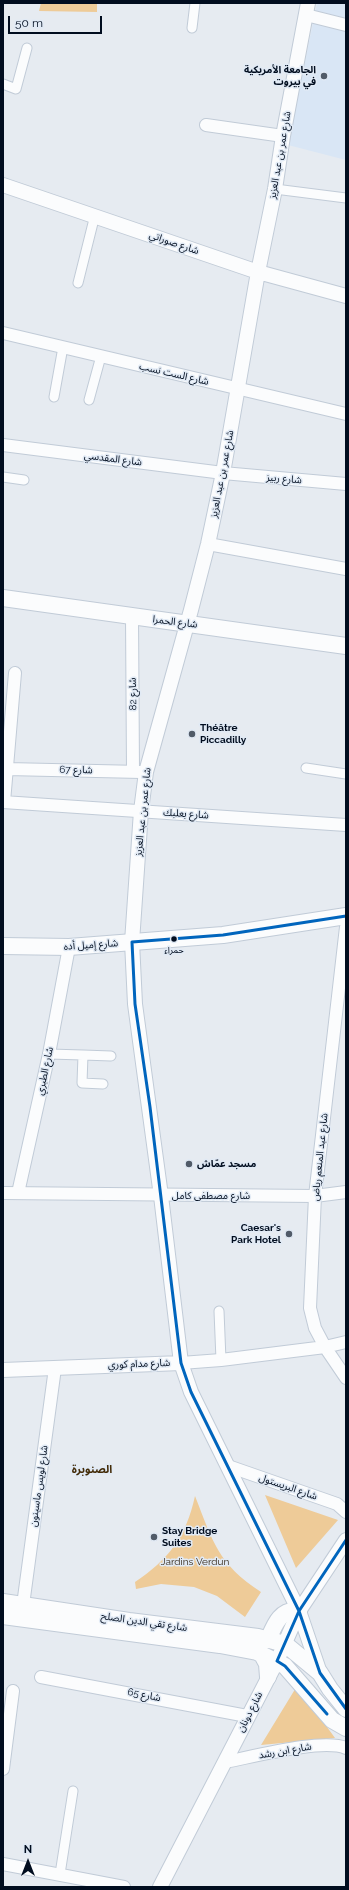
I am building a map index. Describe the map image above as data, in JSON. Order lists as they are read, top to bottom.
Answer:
{
  "streets": {
    "main road": ["شارع الحمرا", "شارع إميل أده", "شارع تقي الدين الصلح"],
    "street": [
      "شارع عمر بن عبد العزيز",
      "شارع صوراتي",
      "شارع الست نسب",
      "شارع المقدسي",
      "شارع ربيز",
      "شارع 82",
      "شارع 67",
      "شارع بعلبك",
      "شارع الطبري",
      "شارع عبد المنعم رياض",
      "شارع مصطفى كامل",
      "شارع مدام كوري",
      "شارع لويس ماسينون",
      "شارع البريستول",
      "شارع 65",
      "شارع دونان",
      "شارع ابن رشد"
    ]
  },
  "crossings": [
    ["شارع عمر بن عبد العزيز", "شارع صوراتي"],
    ["شارع عمر بن عبد العزيز", "شارع الست نسب"],
    ["شارع عمر بن عبد العزيز", "شارع المقدسي"],
    ["شارع عمر بن عبد العزيز", "شارع ربيز"],
    ["شارع عمر بن عبد العزيز", "شارع الحمرا"],
    ["شارع عمر بن عبد العزيز", "شارع 82"],
    ["شارع عمر بن عبد العزيز", "شارع 67"],
    ["شارع عمر بن عبد العزيز", "شارع بعلبك"],
    ["شارع عمر بن عبد العزيز", "شارع إميل أده"],
    ["شارع عمر بن عبد العزيز", "شارع مصطفى كامل"],
    ["شارع عمر بن عبد العزيز", "شارع مدام كوري"],
    ["شارع عمر بن عبد العزيز", "شارع البريستول"],
    ["شارع عمر بن عبد العزيز", "شارع دونان"],
    ["شارع المقدسي", "شارع ربيز"],
    ["شارع الحمرا", "شارع 82"],
    ["شارع 82", "شارع 67"],
    ["شارع إميل أده", "شارع الطبري"],
    ["شارع الطبري", "شارع مصطفى كامل"],
    ["شارع عبد المنعم رياض", "شارع مصطفى كامل"],
    ["شارع عبد المنعم رياض", "شارع مدام كوري"],
    ["شارع مدام كوري", "شارع لويس ماسينون"],
    ["شارع لويس ماسينون", "شارع تقي الدين الصلح"],
    ["شارع تقي الدين الصلح", "شارع دونان"],
    ["شارع 65", "شارع دونان"],
    ["شارع دونان", "شارع ابن رشد"]
  ],
  "districts": ["الصنوبرة"],
  "parks": ["Jardins Verdun"],
  "places": [
    "الجامعة الأمريكية في بيروت",
    "Théâtre Piccadilly",
    "حمراء",
    "مسجد عمّاش",
    "Caesar's Park Hotel",
    "Stay Bridge Suites"
  ],
  "scale_bar": "50 m",
  "north": "top"
}
